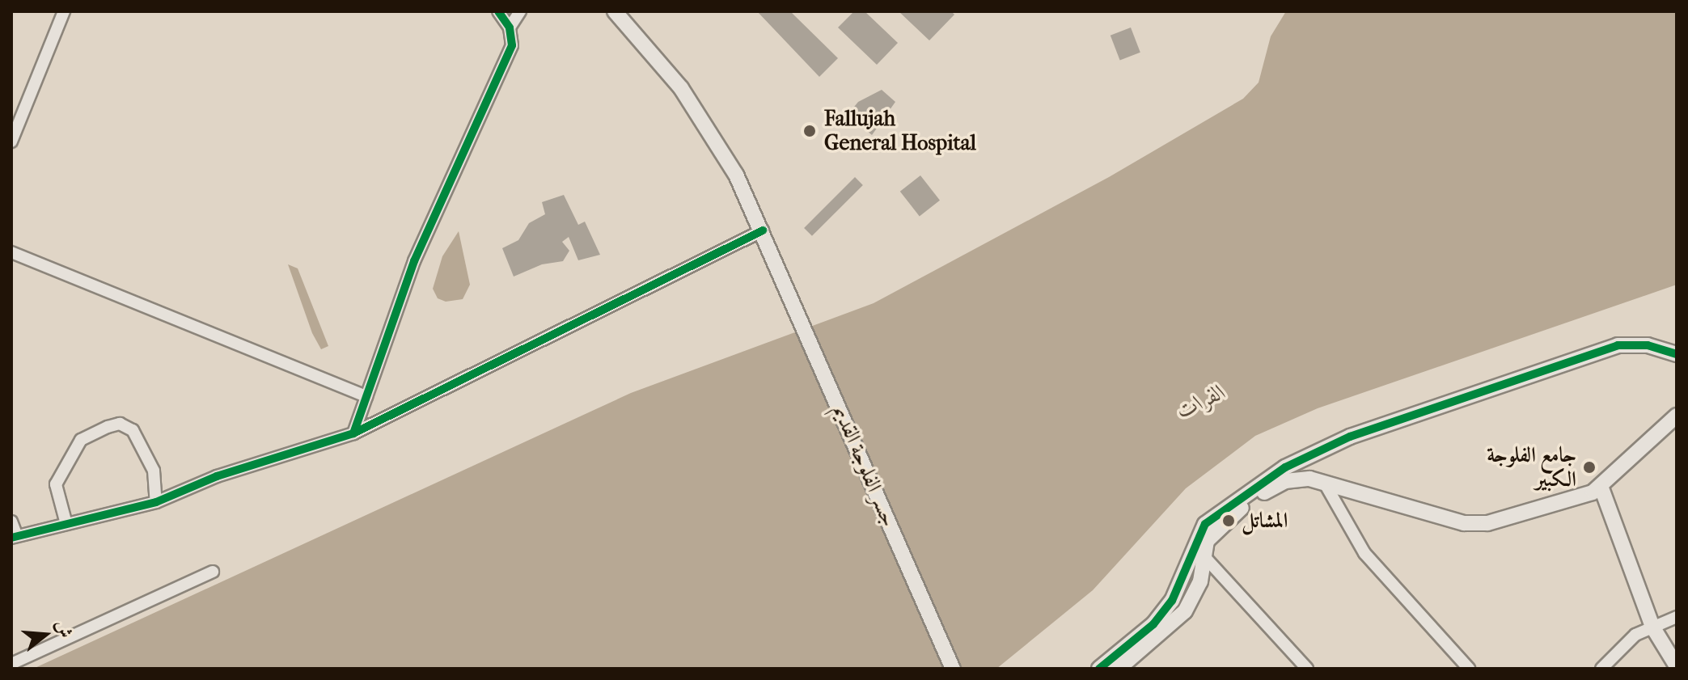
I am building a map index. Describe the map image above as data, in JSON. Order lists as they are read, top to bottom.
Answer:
{
  "streets": {
    "street": ["جسر الفلوجة القديم"]
  },
  "water": ["الفرات"],
  "places": ["Fallujah General Hospital", "جامع الفلوجة الكبير", "المشاتل"],
  "north": "right"
}
